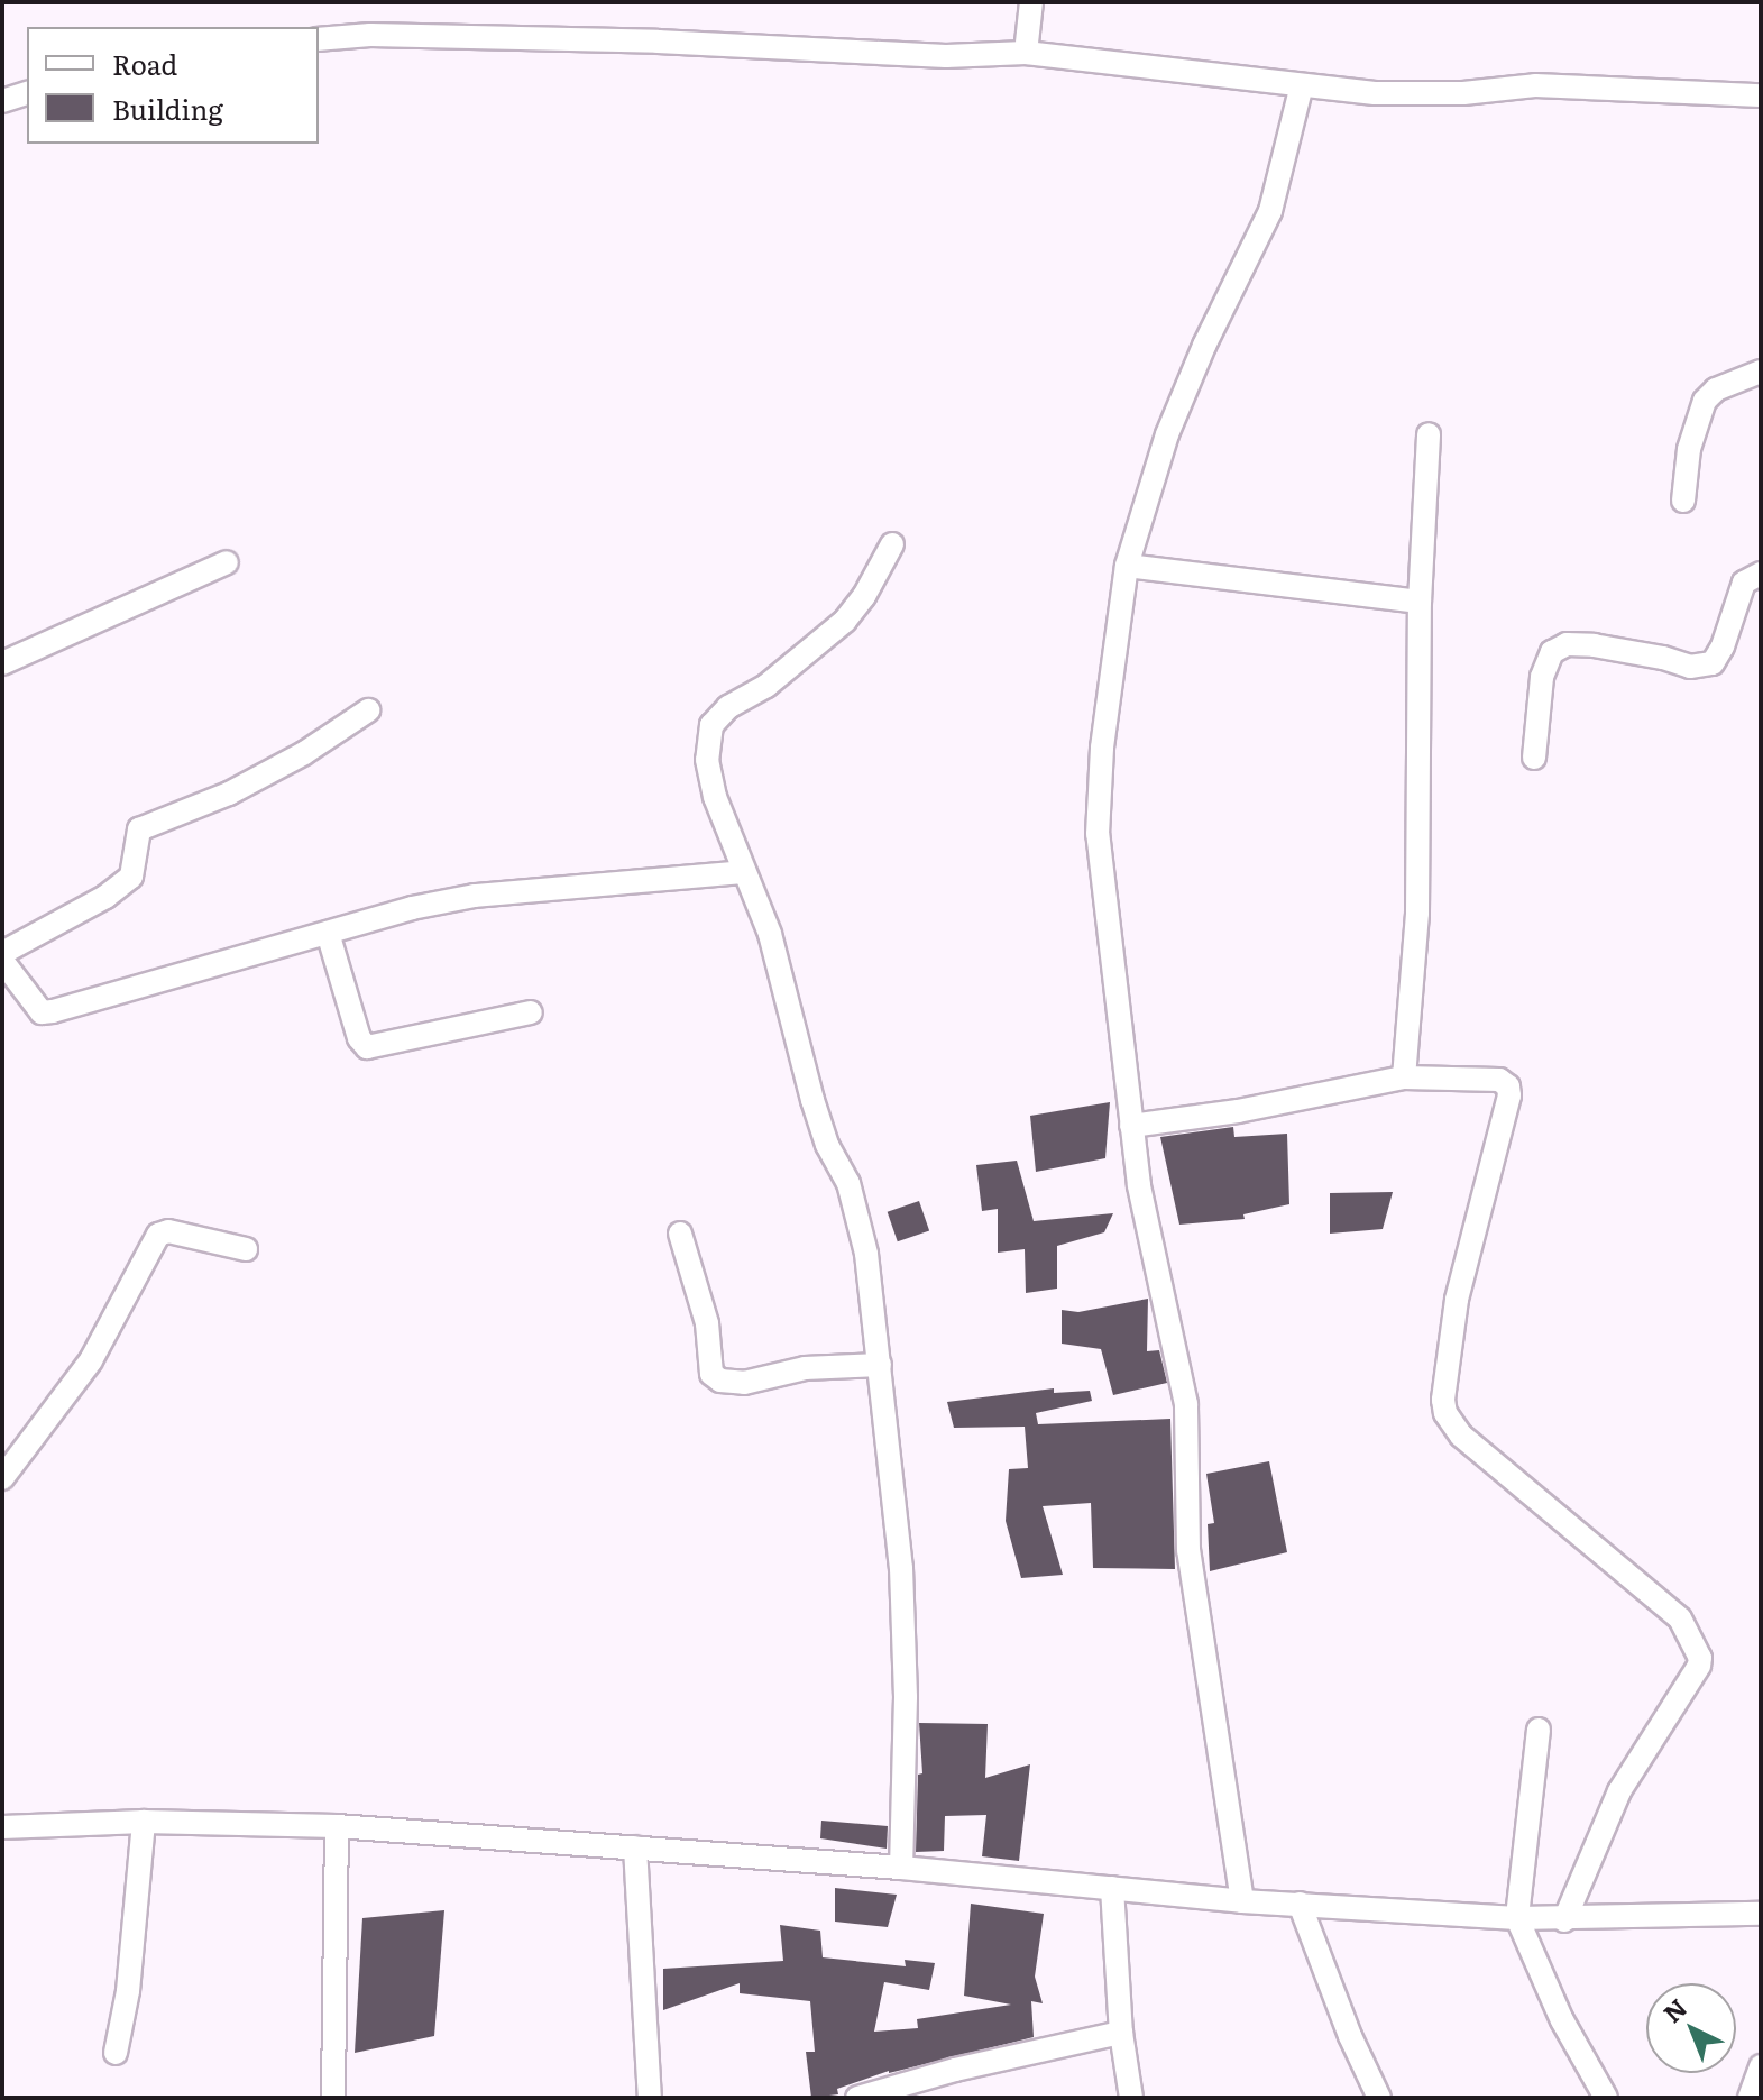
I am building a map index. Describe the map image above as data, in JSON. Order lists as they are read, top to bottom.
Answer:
{
  "legend": ["Road", "Building"],
  "north": "top left"
}
